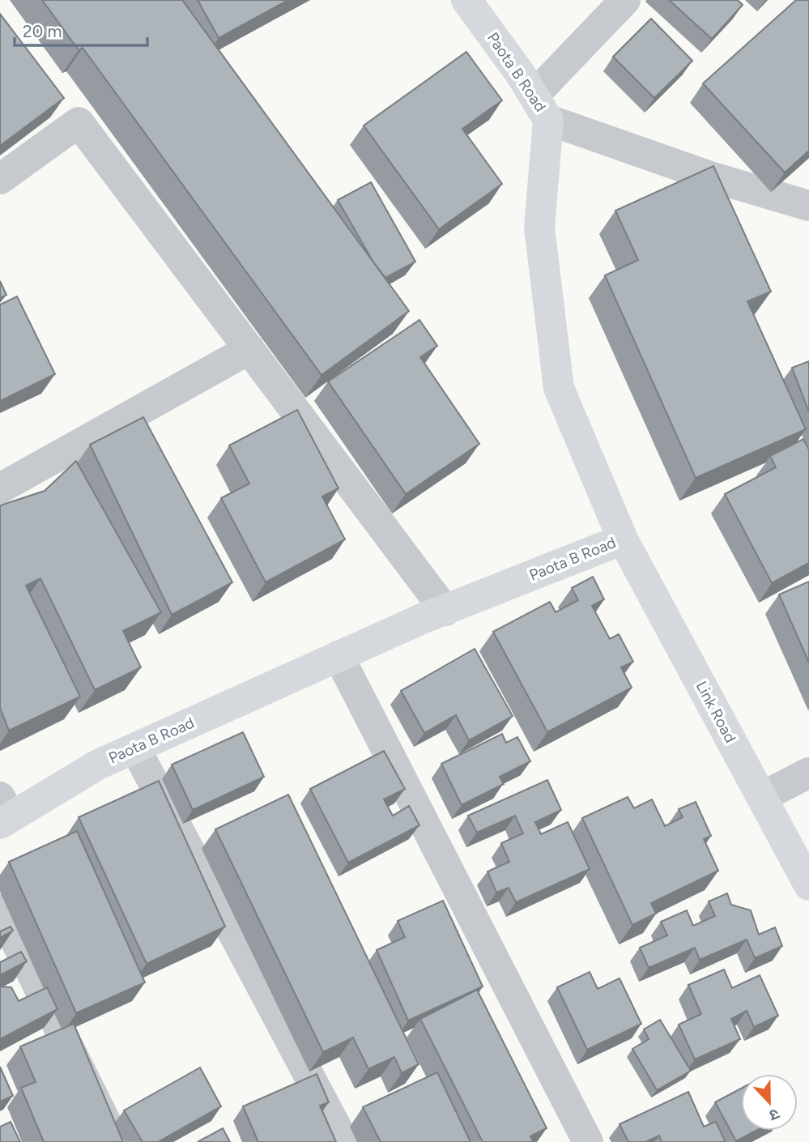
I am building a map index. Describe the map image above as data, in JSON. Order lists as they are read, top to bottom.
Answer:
{
  "streets": {
    "street": ["Paota B Road", "Link Road"]
  },
  "crossings": [
    ["Paota B Road", "Link Road"]
  ],
  "scale_bar": "20 m",
  "north": "bottom"
}
